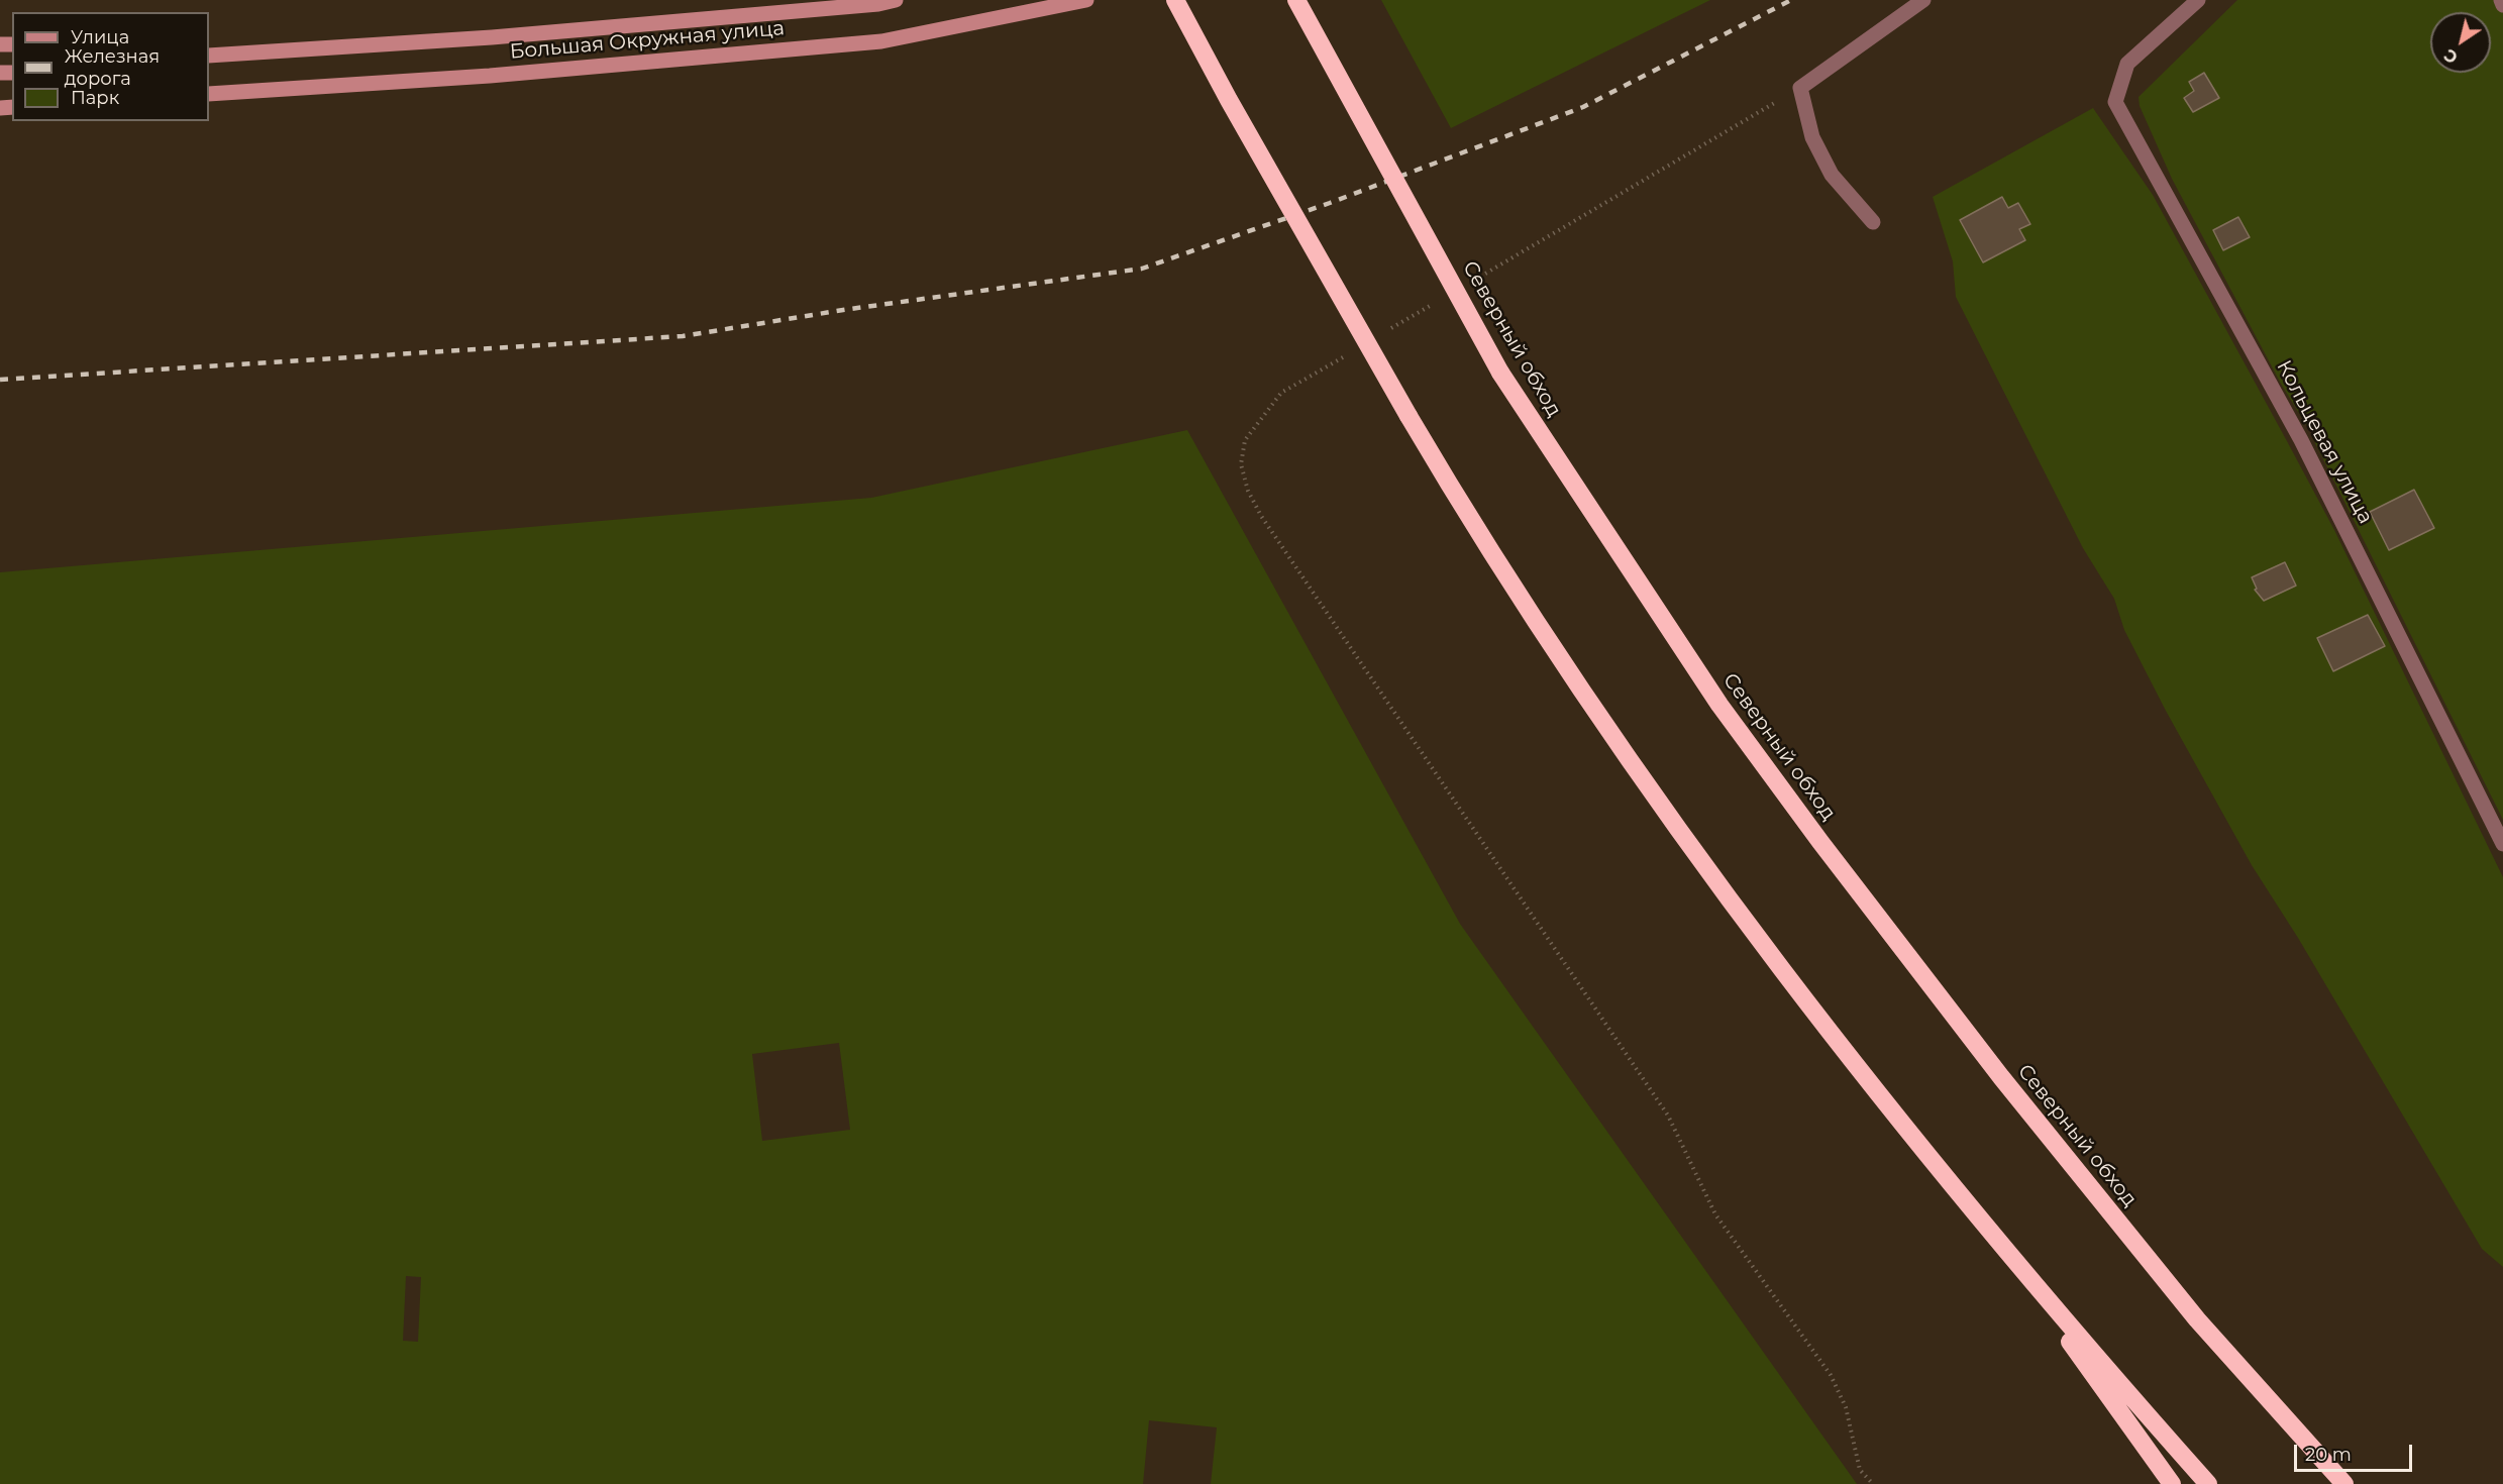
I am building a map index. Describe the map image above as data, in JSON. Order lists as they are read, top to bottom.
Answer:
{
  "streets": {
    "highway": ["Северный обход"],
    "main road": ["Большая Окружная улица"],
    "lane": ["Кольцевая улица"]
  },
  "legend": ["Улица", "Железная дорога", "Парк"],
  "scale_bar": "20 m",
  "north": "bottom left"
}
